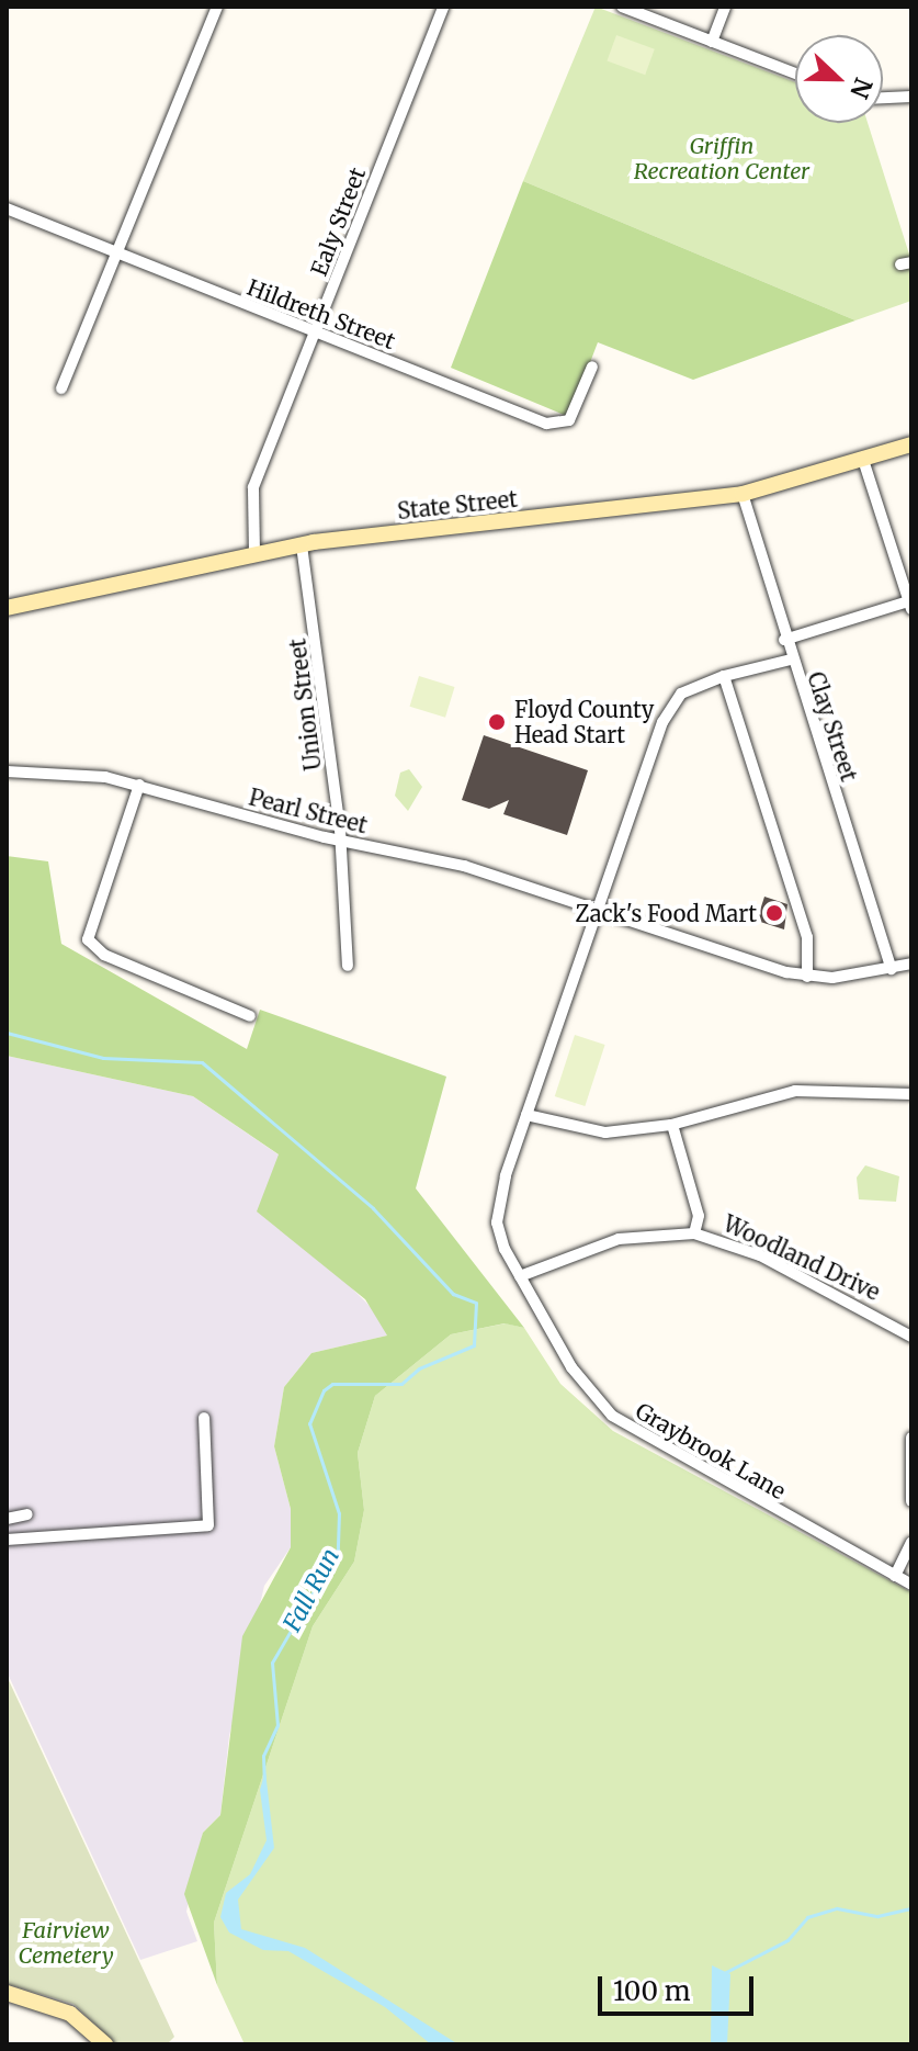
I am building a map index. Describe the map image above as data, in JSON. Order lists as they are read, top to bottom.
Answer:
{
  "streets": {
    "main road": ["State Street"],
    "street": [
      "Ealy Street",
      "Hildreth Street",
      "Union Street",
      "Clay Street",
      "Pearl Street",
      "Woodland Drive",
      "Graybrook Lane"
    ]
  },
  "crossings": [
    ["Ealy Street", "Hildreth Street"],
    ["Ealy Street", "State Street"],
    ["State Street", "Union Street"],
    ["State Street", "Clay Street"],
    ["Union Street", "Pearl Street"],
    ["Clay Street", "Graybrook Lane"],
    ["Pearl Street", "Graybrook Lane"],
    ["Woodland Drive", "Graybrook Lane"]
  ],
  "water": ["Fall Run"],
  "parks": ["Griffin Recreation Center", "Fairview Cemetery"],
  "places": ["Floyd County Head Start", "Zack's Food Mart"],
  "scale_bar": "100 m",
  "north": "right"
}
